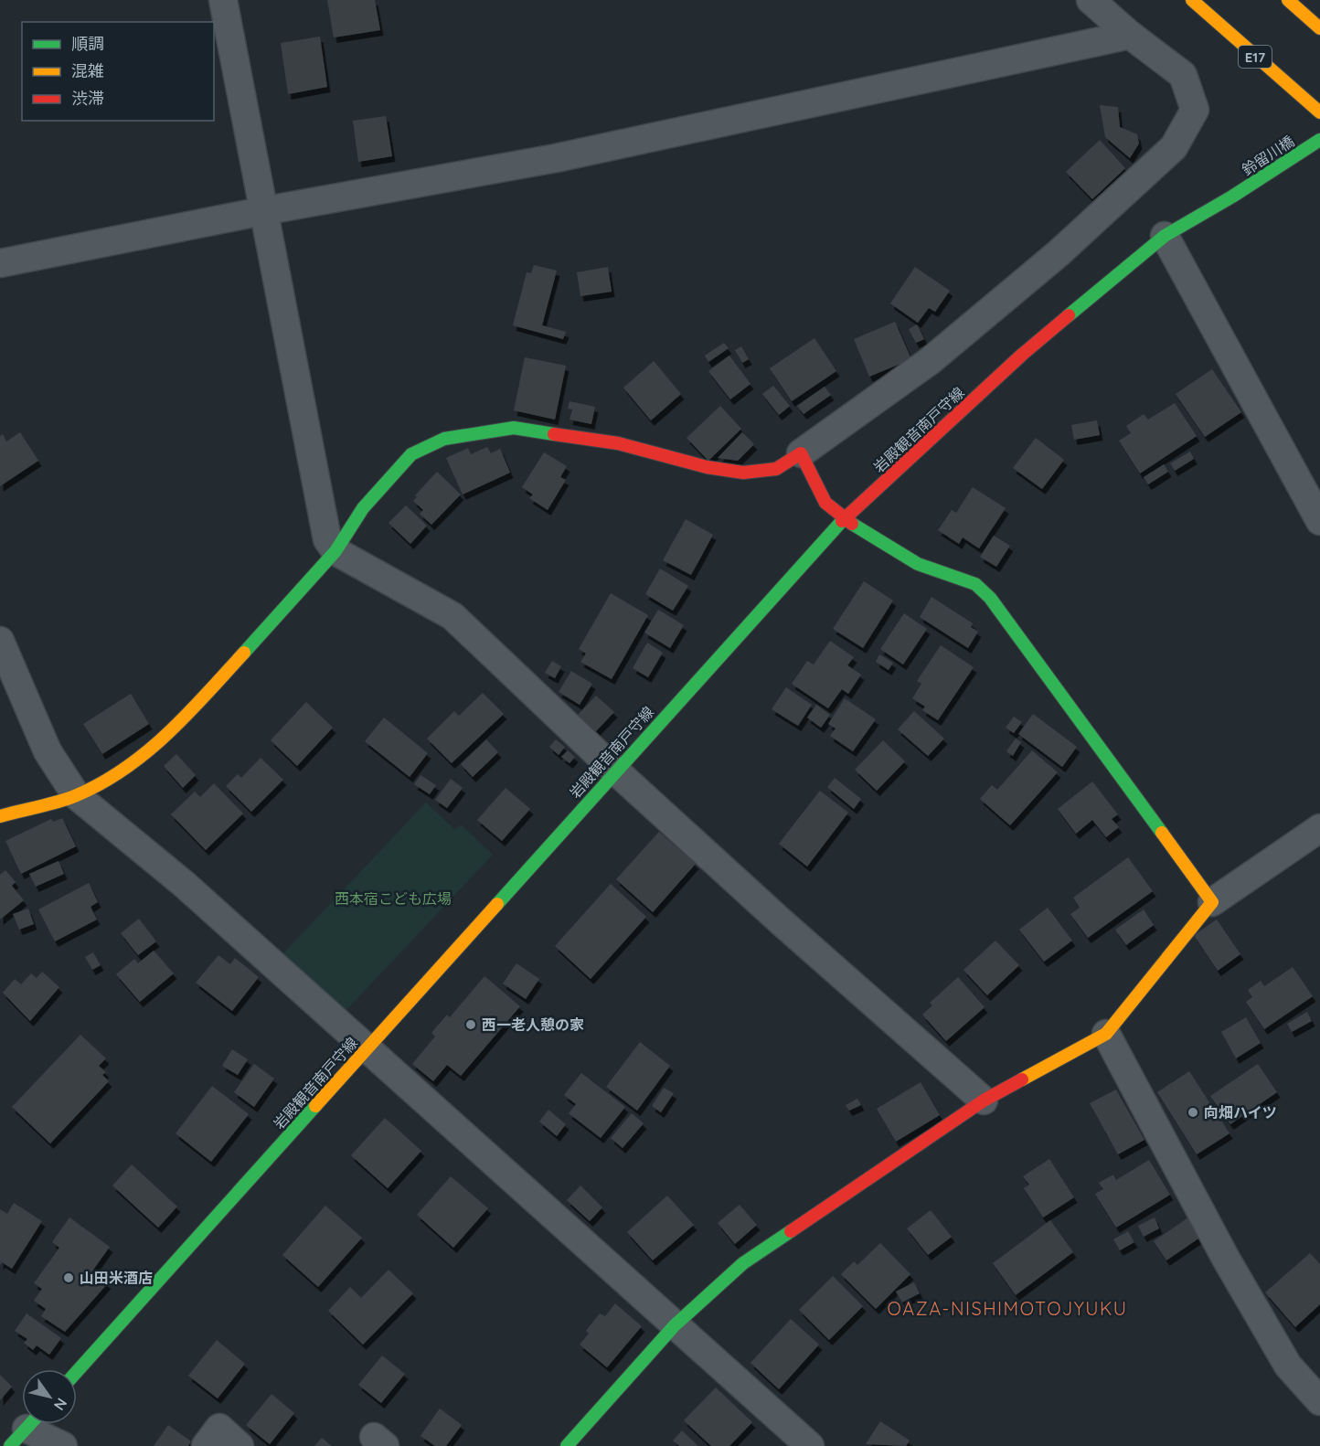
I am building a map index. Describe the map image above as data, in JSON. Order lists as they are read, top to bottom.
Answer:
{
  "streets": {
    "main road": ["E17", "鈴留川橋", "岩殿観音南戸守線"]
  },
  "crossings": [
    ["鈴留川橋", "岩殿観音南戸守線"]
  ],
  "districts": ["OAZA-NISHIMOTOJYUKU"],
  "parks": ["西本宿こども広場"],
  "places": ["西一老人憩の家", "向畑ハイツ", "山田米酒店"],
  "legend": ["順調", "混雑", "渋滞"],
  "north": "bottom right"
}
